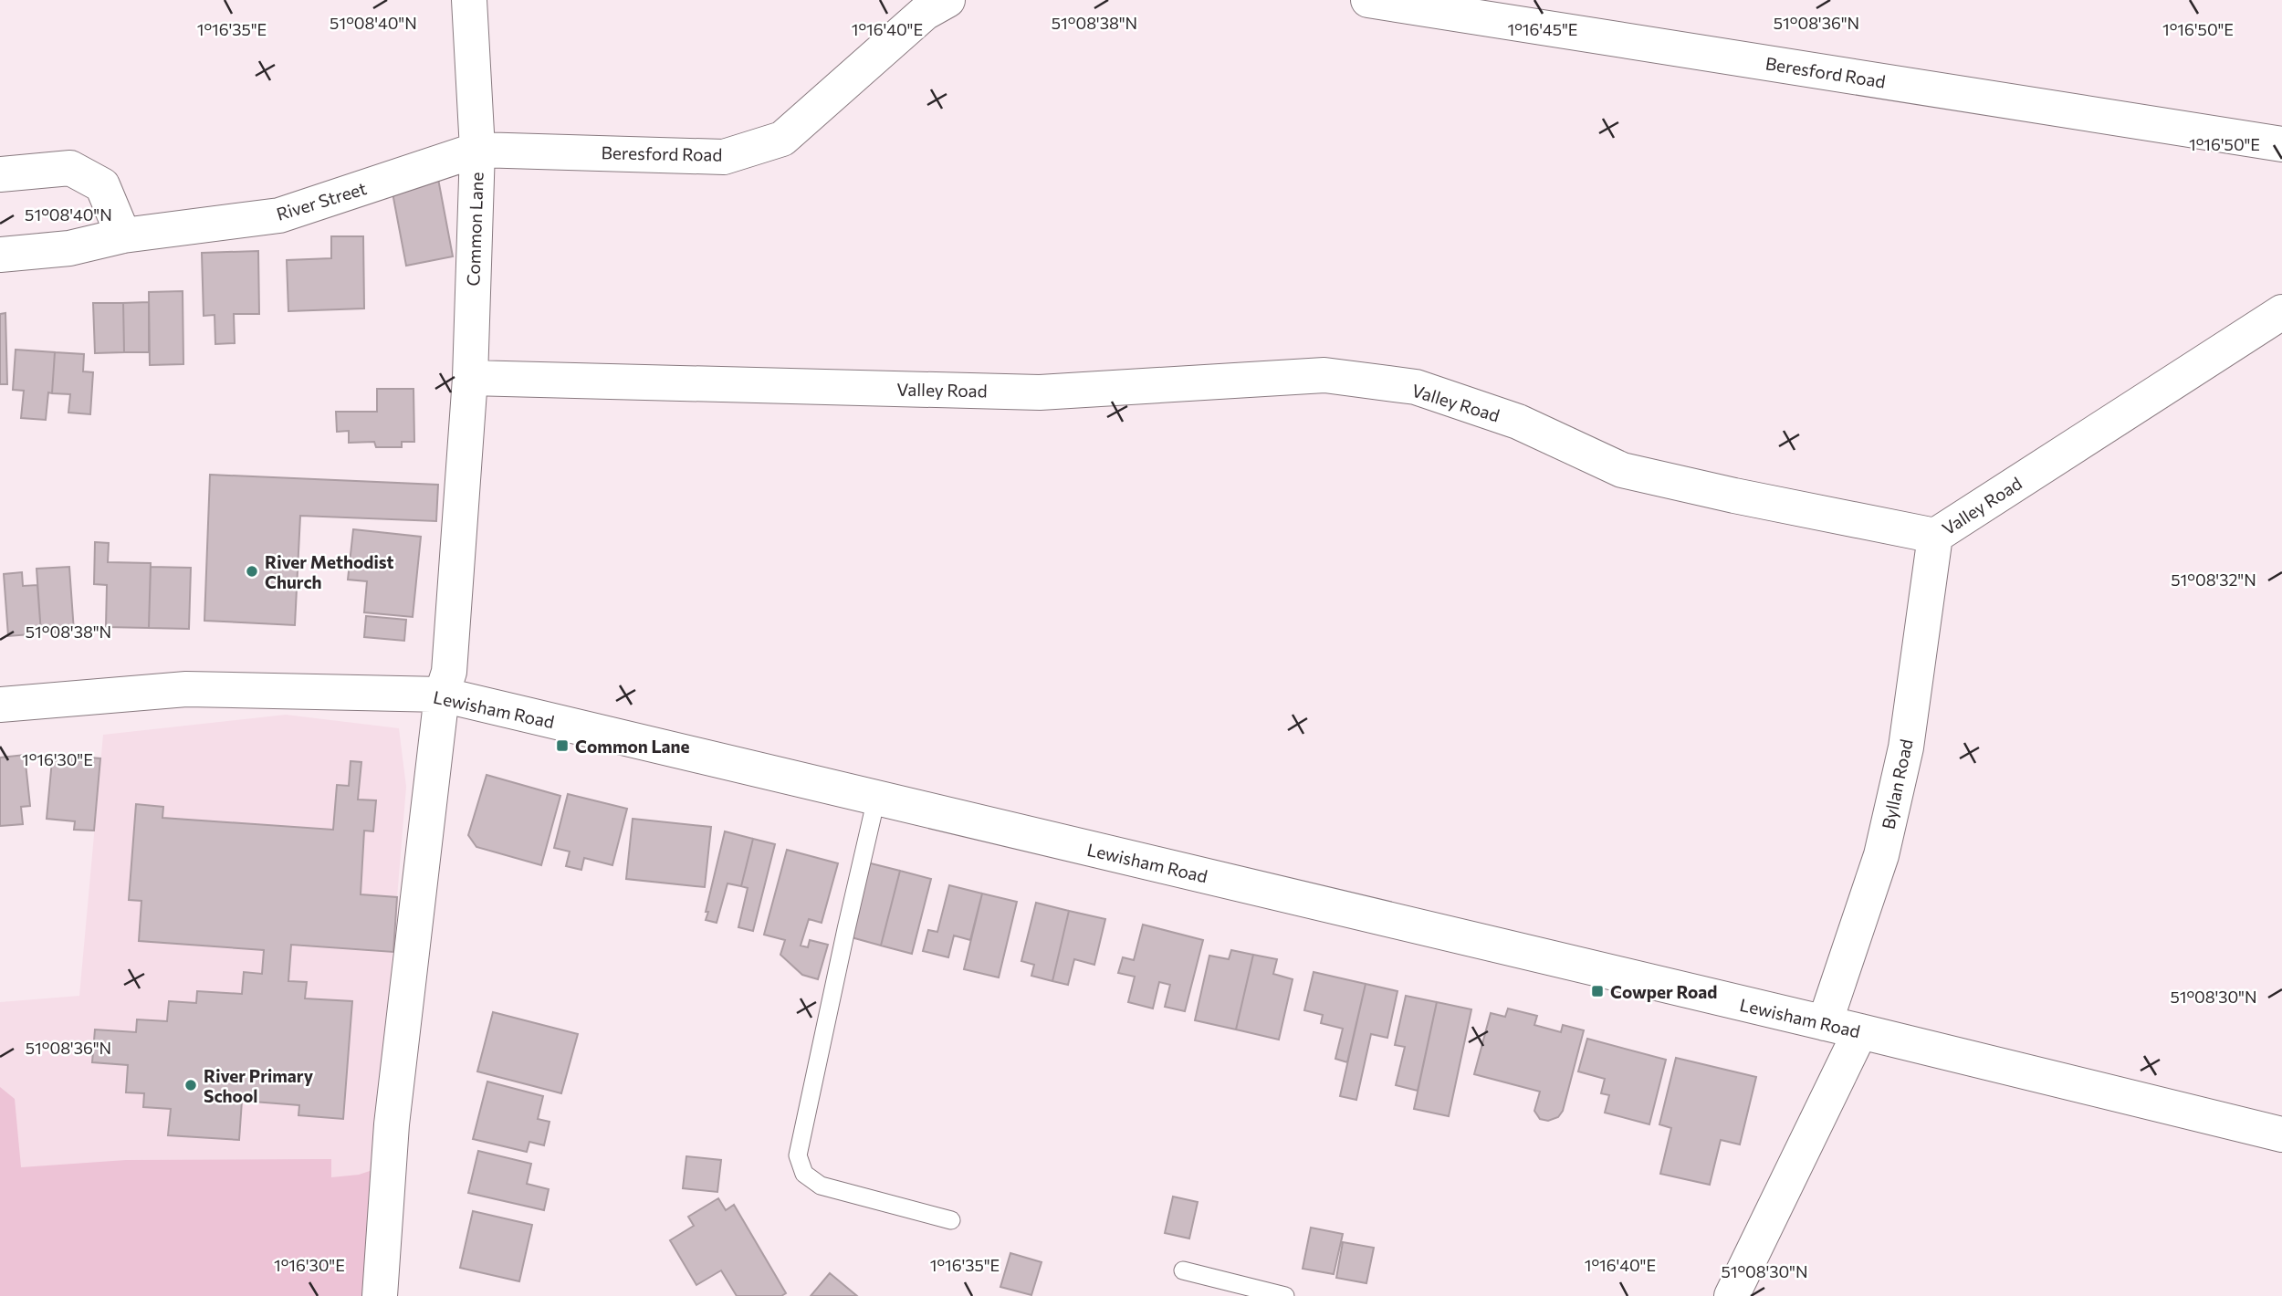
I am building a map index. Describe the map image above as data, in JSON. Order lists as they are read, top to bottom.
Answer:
{
  "streets": {
    "street": [
      "Beresford Road",
      "River Street",
      "Common Lane",
      "Valley Road",
      "Lewisham Road",
      "Byllan Road"
    ]
  },
  "crossings": [
    ["Beresford Road", "River Street"],
    ["Beresford Road", "Common Lane"],
    ["River Street", "Common Lane"],
    ["Common Lane", "Valley Road"],
    ["Common Lane", "Lewisham Road"],
    ["Valley Road", "Byllan Road"],
    ["Lewisham Road", "Byllan Road"]
  ],
  "places": {
    "other": ["River Methodist Church", "River Primary School"],
    "transit": ["Common Lane", "Cowper Road"]
  },
  "coordinates": [
    "51°08'38\"N",
    "51°08'40\"N",
    "51°08'36\"N",
    "1°16'35\"E",
    "1°16'40\"E",
    "1°16'45\"E",
    "1°16'50\"E",
    "51°08'32\"N",
    "1°16'30\"E",
    "51°08'30\"N"
  ]
}
